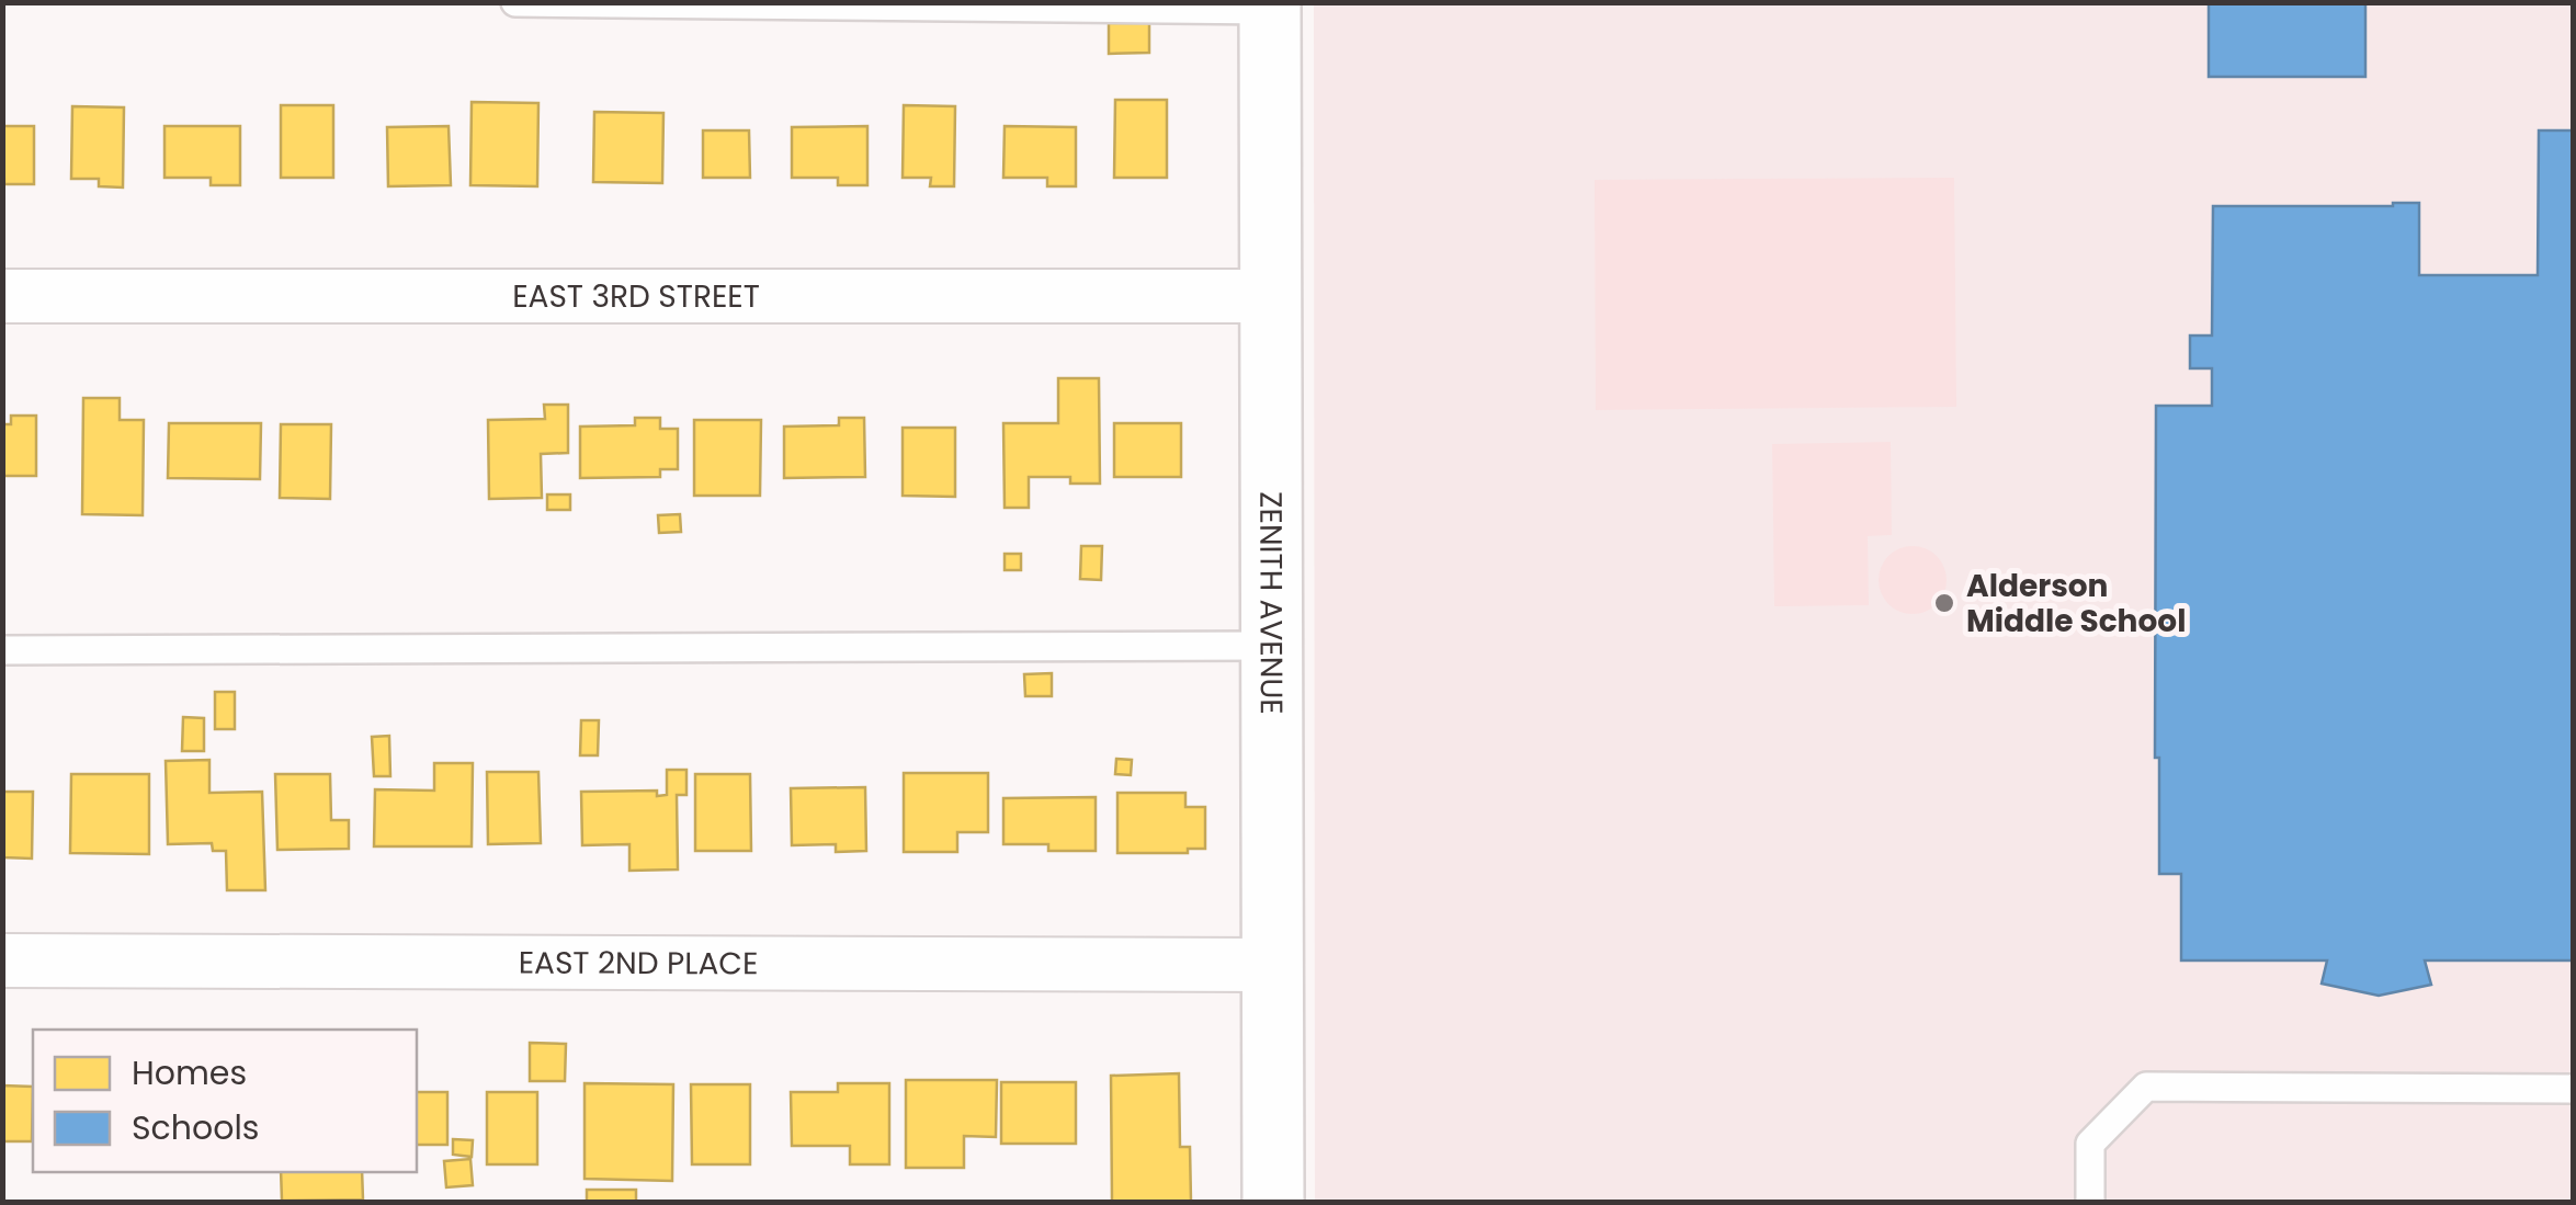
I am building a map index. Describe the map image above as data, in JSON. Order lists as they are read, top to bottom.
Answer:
{
  "streets": {
    "street": ["EAST 3RD STREET", "ZENITH AVENUE", "EAST 2ND PLACE"]
  },
  "crossings": [
    ["EAST 3RD STREET", "ZENITH AVENUE"],
    ["ZENITH AVENUE", "EAST 2ND PLACE"]
  ],
  "places": ["Alderson Middle School"],
  "legend": ["Homes", "Schools"]
}
